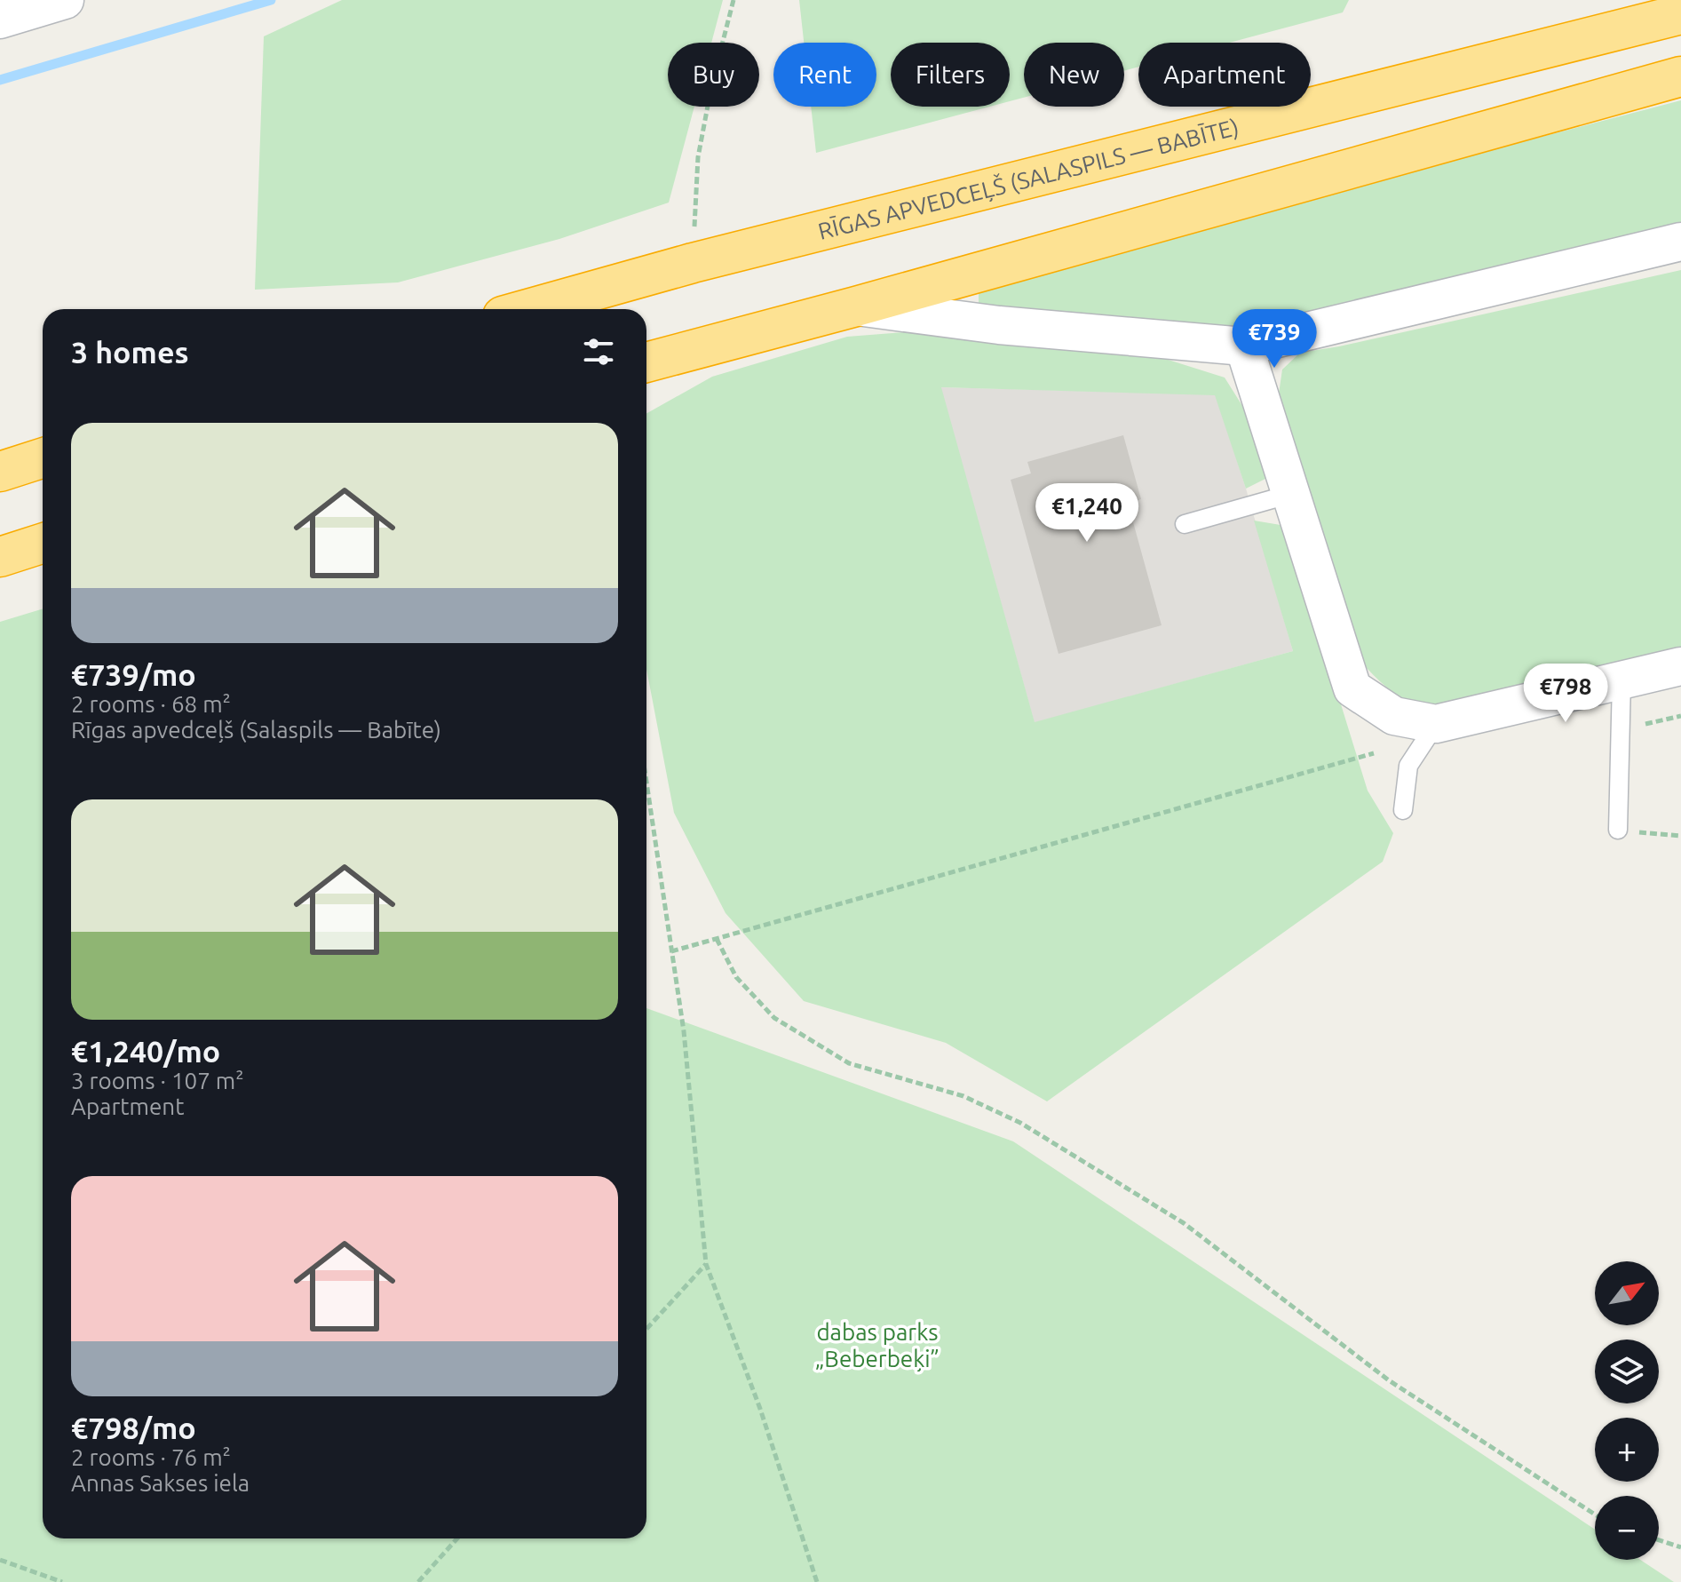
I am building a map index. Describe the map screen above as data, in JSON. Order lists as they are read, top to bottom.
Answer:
{
  "streets": {
    "highway": ["RĪGAS APVEDCEĻŠ (SALASPILS — BABĪTE)"]
  },
  "parks": ["dabas parks „Beberbeķi”"],
  "north": "top right",
  "page": {
    "chip": [
      "Buy",
      "Rent",
      "Filters",
      "New",
      "Apartment"
    ],
    "price": ["€739", "€1,240", "€798"],
    "heading": "3 homes",
    "list": [
      {
        "name": "€739/mo",
        "note": "2 rooms · 68 m² · Rīgas apvedceļš (Salaspils — Babīte)"
      },
      {
        "name": "€1,240/mo",
        "note": "3 rooms · 107 m² · Apartment"
      },
      {
        "name": "€798/mo",
        "note": "2 rooms · 76 m² · Annas Sakses iela"
      }
    ],
    "map_buttons": ["+", "−"]
  }
}
